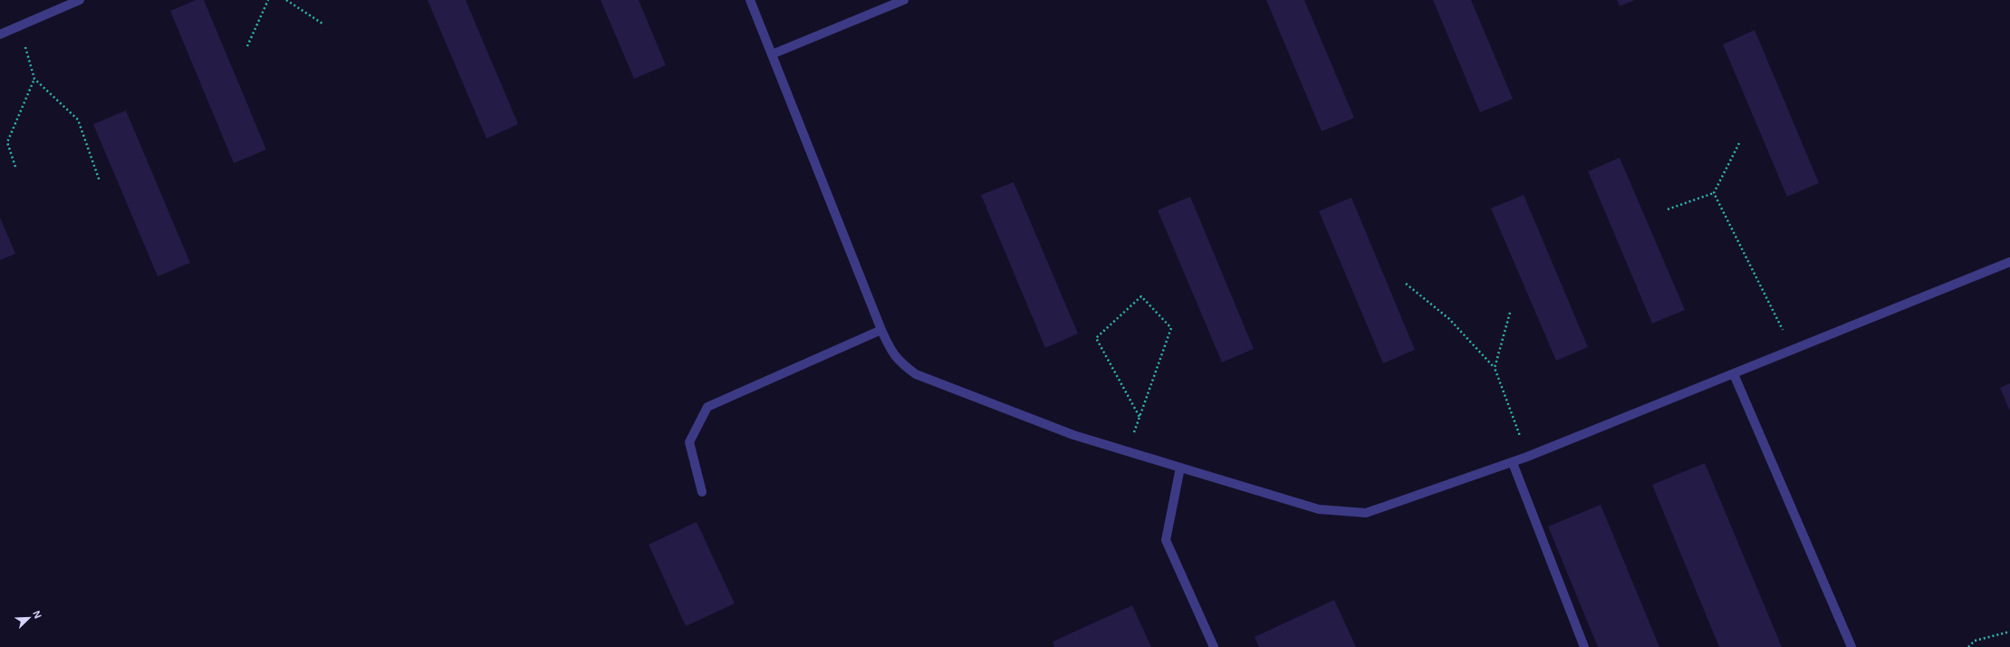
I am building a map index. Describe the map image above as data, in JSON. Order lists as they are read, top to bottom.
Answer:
{
  "north": "top right"
}
